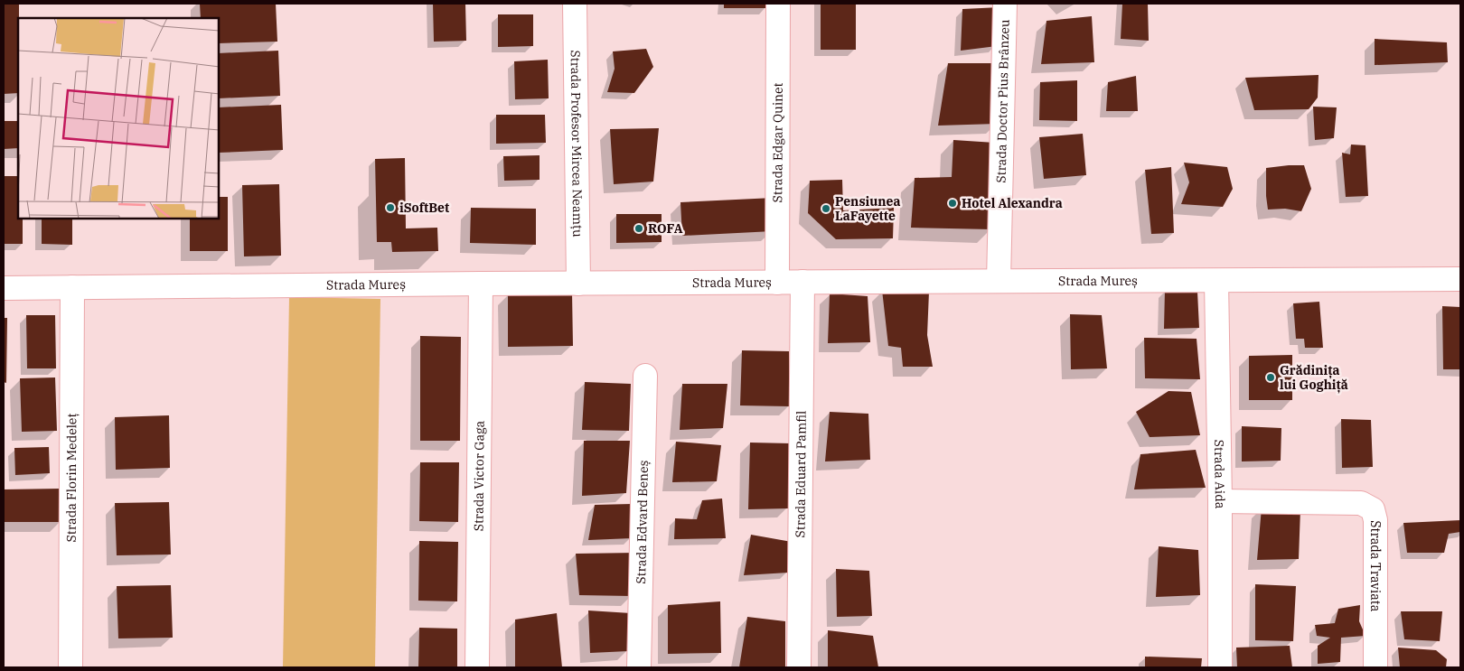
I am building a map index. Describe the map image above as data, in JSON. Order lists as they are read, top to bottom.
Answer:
{
  "streets": {
    "street": [
      "Strada Doctor Pius Brânzeu",
      "Strada Edgar Quinet",
      "Strada Profesor Mircea Neamțu",
      "Strada Mureș",
      "Strada Aida",
      "Strada Victor Gaga",
      "Strada Eduard Pamfil",
      "Strada Florin Medeleț",
      "Strada Edvard Beneș",
      "Strada Traviata"
    ]
  },
  "crossings": [
    ["Strada Doctor Pius Brânzeu", "Strada Mureș"],
    ["Strada Edgar Quinet", "Strada Mureș"],
    ["Strada Profesor Mircea Neamțu", "Strada Mureș"],
    ["Strada Mureș", "Strada Aida"],
    ["Strada Mureș", "Strada Victor Gaga"],
    ["Strada Mureș", "Strada Eduard Pamfil"],
    ["Strada Mureș", "Strada Florin Medeleț"],
    ["Strada Aida", "Strada Traviata"]
  ],
  "places": [
    "Hotel Alexandra",
    "iSoftBet",
    "Pensiunea LaFayette",
    "ROFA",
    "Grădinița lui Goghiță"
  ]
}
